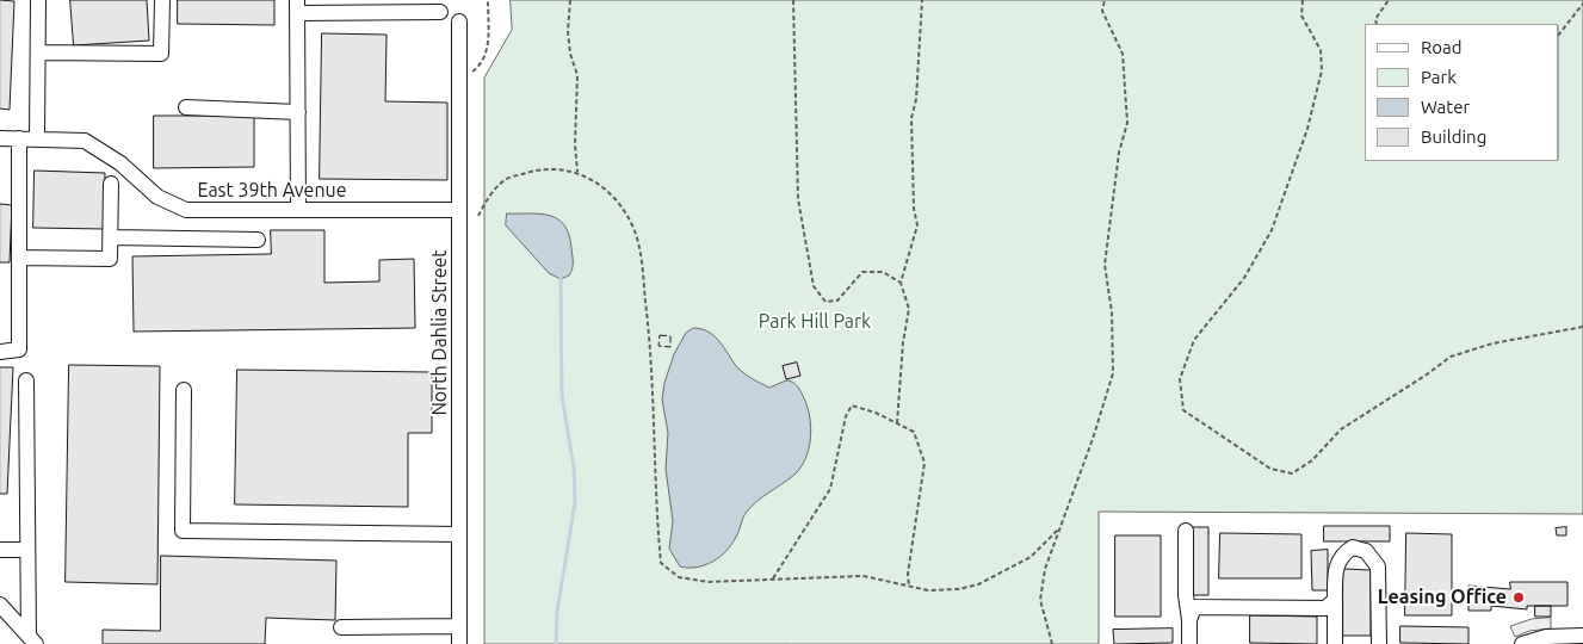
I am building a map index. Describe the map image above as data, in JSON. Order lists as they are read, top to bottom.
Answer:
{
  "streets": {
    "street": ["East 39th Avenue", "North Dahlia Street"]
  },
  "crossings": [
    ["East 39th Avenue", "North Dahlia Street"]
  ],
  "parks": ["Park Hill Park"],
  "places": ["Leasing Office"],
  "legend": [
    "Road",
    "Park",
    "Water",
    "Building"
  ]
}
